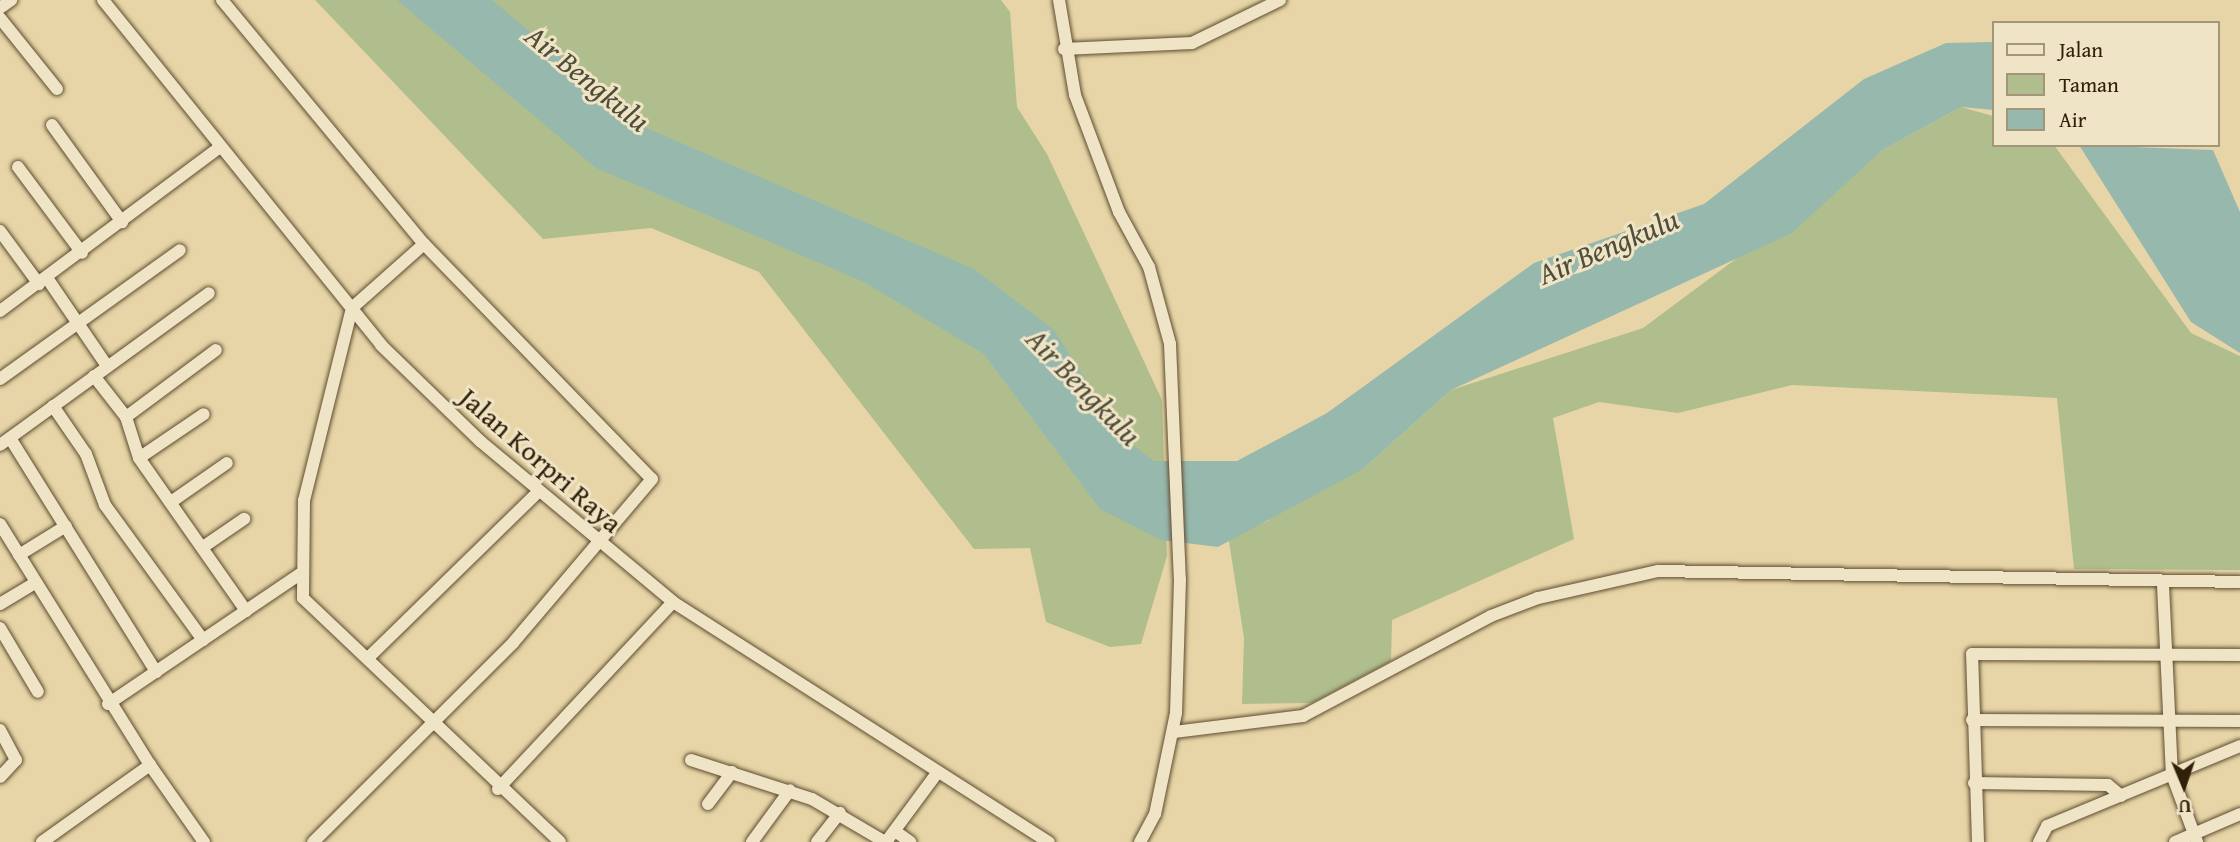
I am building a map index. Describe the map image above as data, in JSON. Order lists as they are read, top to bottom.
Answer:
{
  "streets": {
    "street": ["Jalan Korpri Raya"]
  },
  "water": ["Air Bengkulu"],
  "legend": ["Jalan", "Taman", "Air"],
  "north": "bottom"
}
